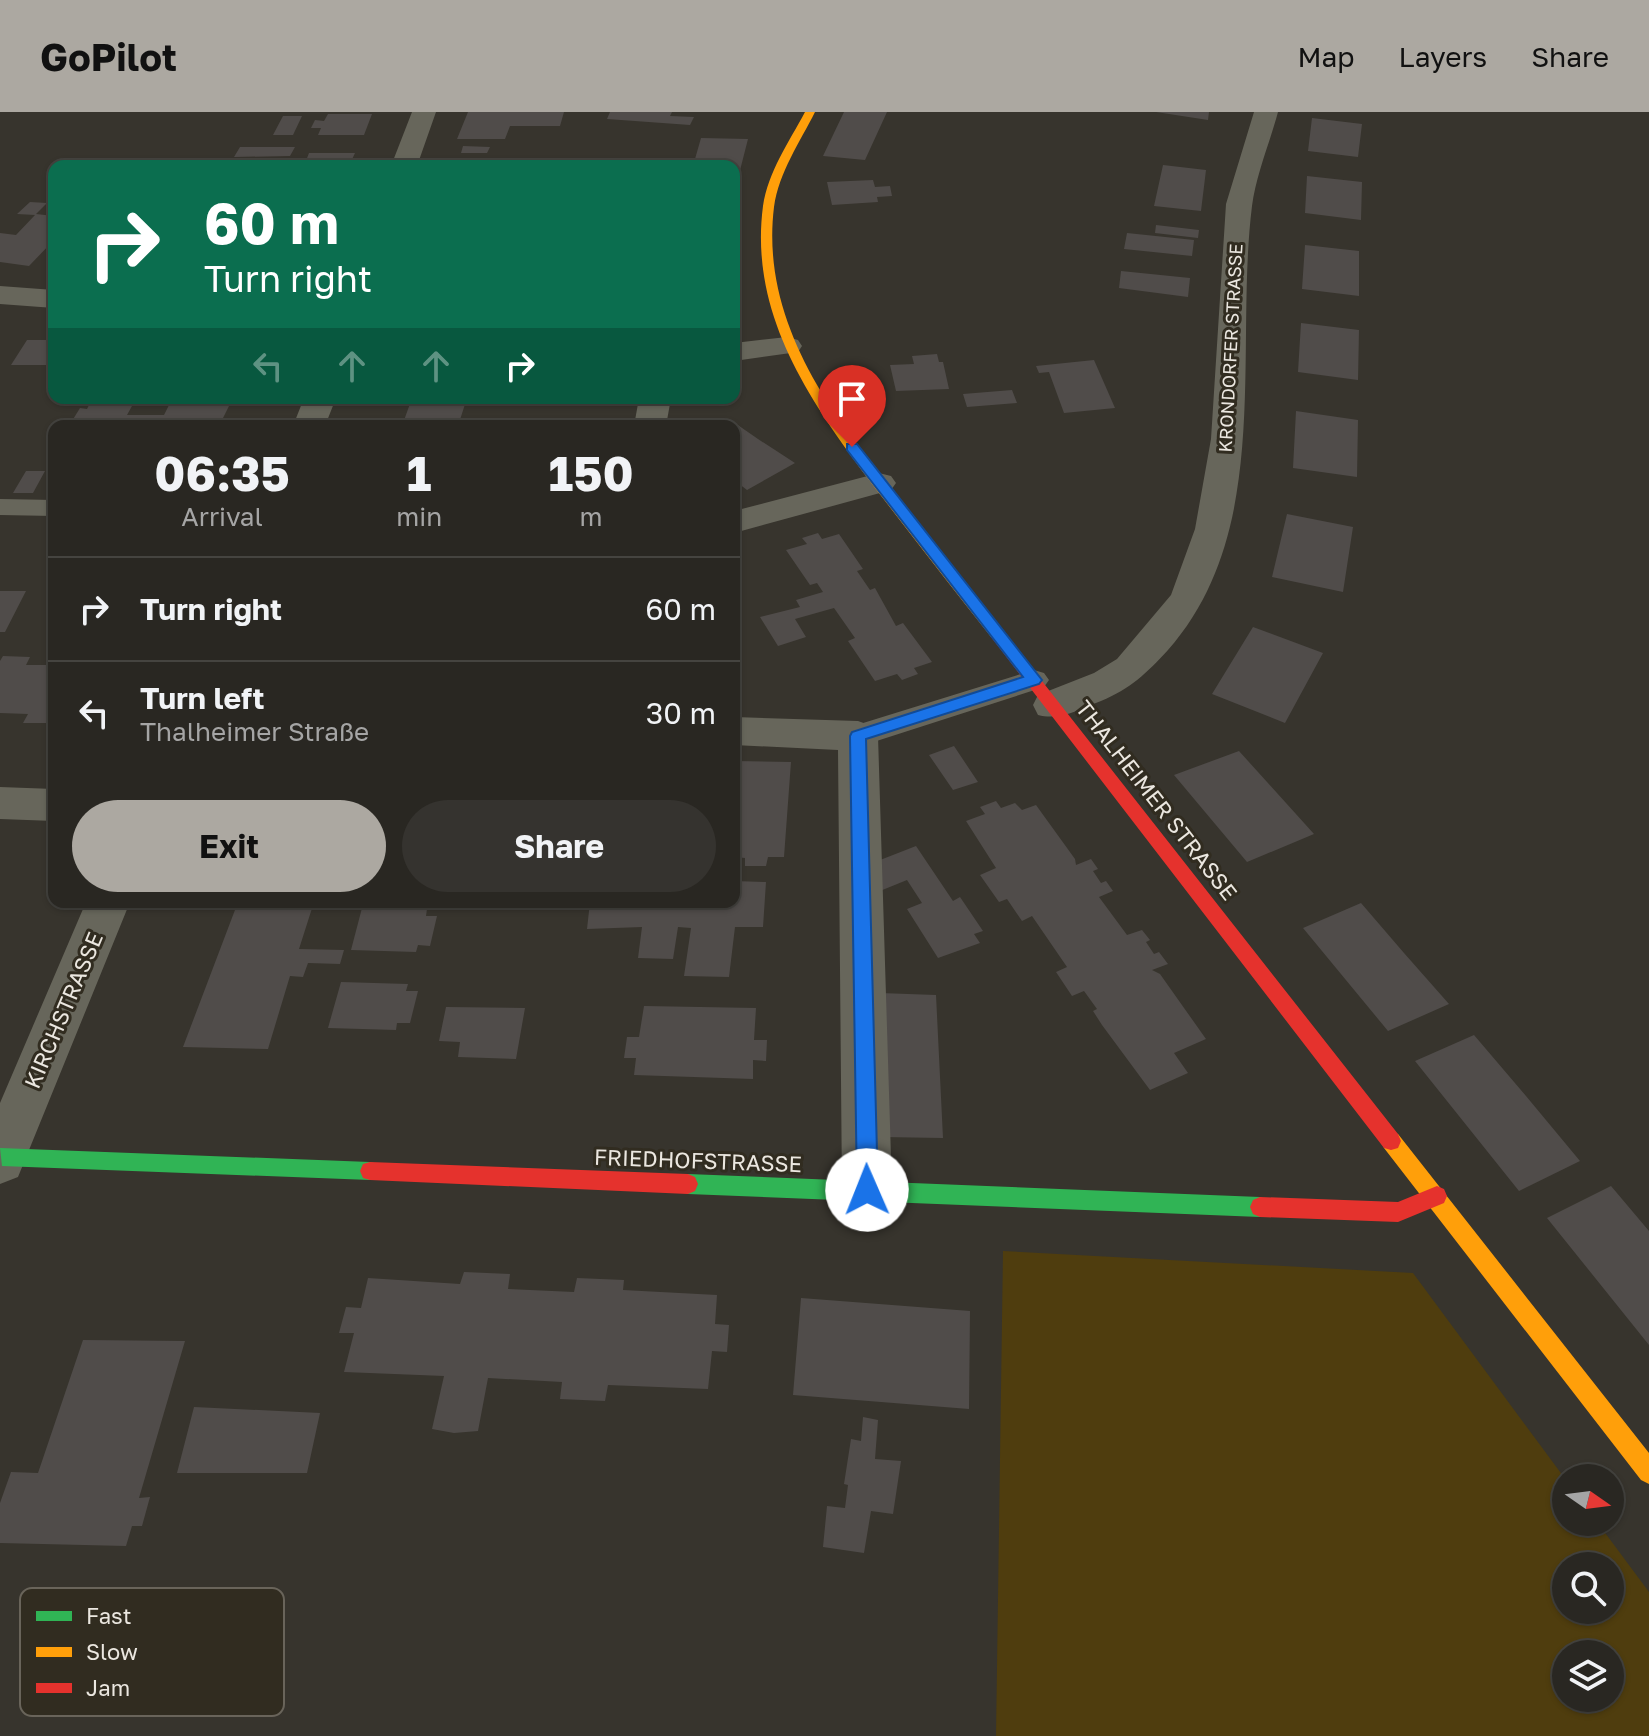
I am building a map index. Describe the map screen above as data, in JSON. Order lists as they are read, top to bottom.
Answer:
{
  "streets": {
    "street": [
      "KRONDORFER STRASSE",
      "THALHEIMER STRASSE",
      "KIRCHSTRASSE",
      "FRIEDHOFSTRASSE"
    ]
  },
  "crossings": [
    ["KRONDORFER STRASSE", "THALHEIMER STRASSE"],
    ["THALHEIMER STRASSE", "FRIEDHOFSTRASSE"],
    ["KIRCHSTRASSE", "FRIEDHOFSTRASSE"]
  ],
  "legend": ["Fast", "Slow", "Jam"],
  "north": "right",
  "page": {
    "header": "GoPilot",
    "nav": ["Map", "Layers", "Share"],
    "turn": ["60 m", "Turn right"],
    "eta": [
      "06:35",
      "Arrival",
      "1",
      "min",
      "150",
      "m"
    ],
    "list": [
      {
        "name": "Turn right",
        "value": "60 m"
      },
      {
        "name": "Turn left",
        "note": "Thalheimer Straße",
        "value": "30 m"
      }
    ],
    "buttons": ["Exit", "Share"]
  }
}
